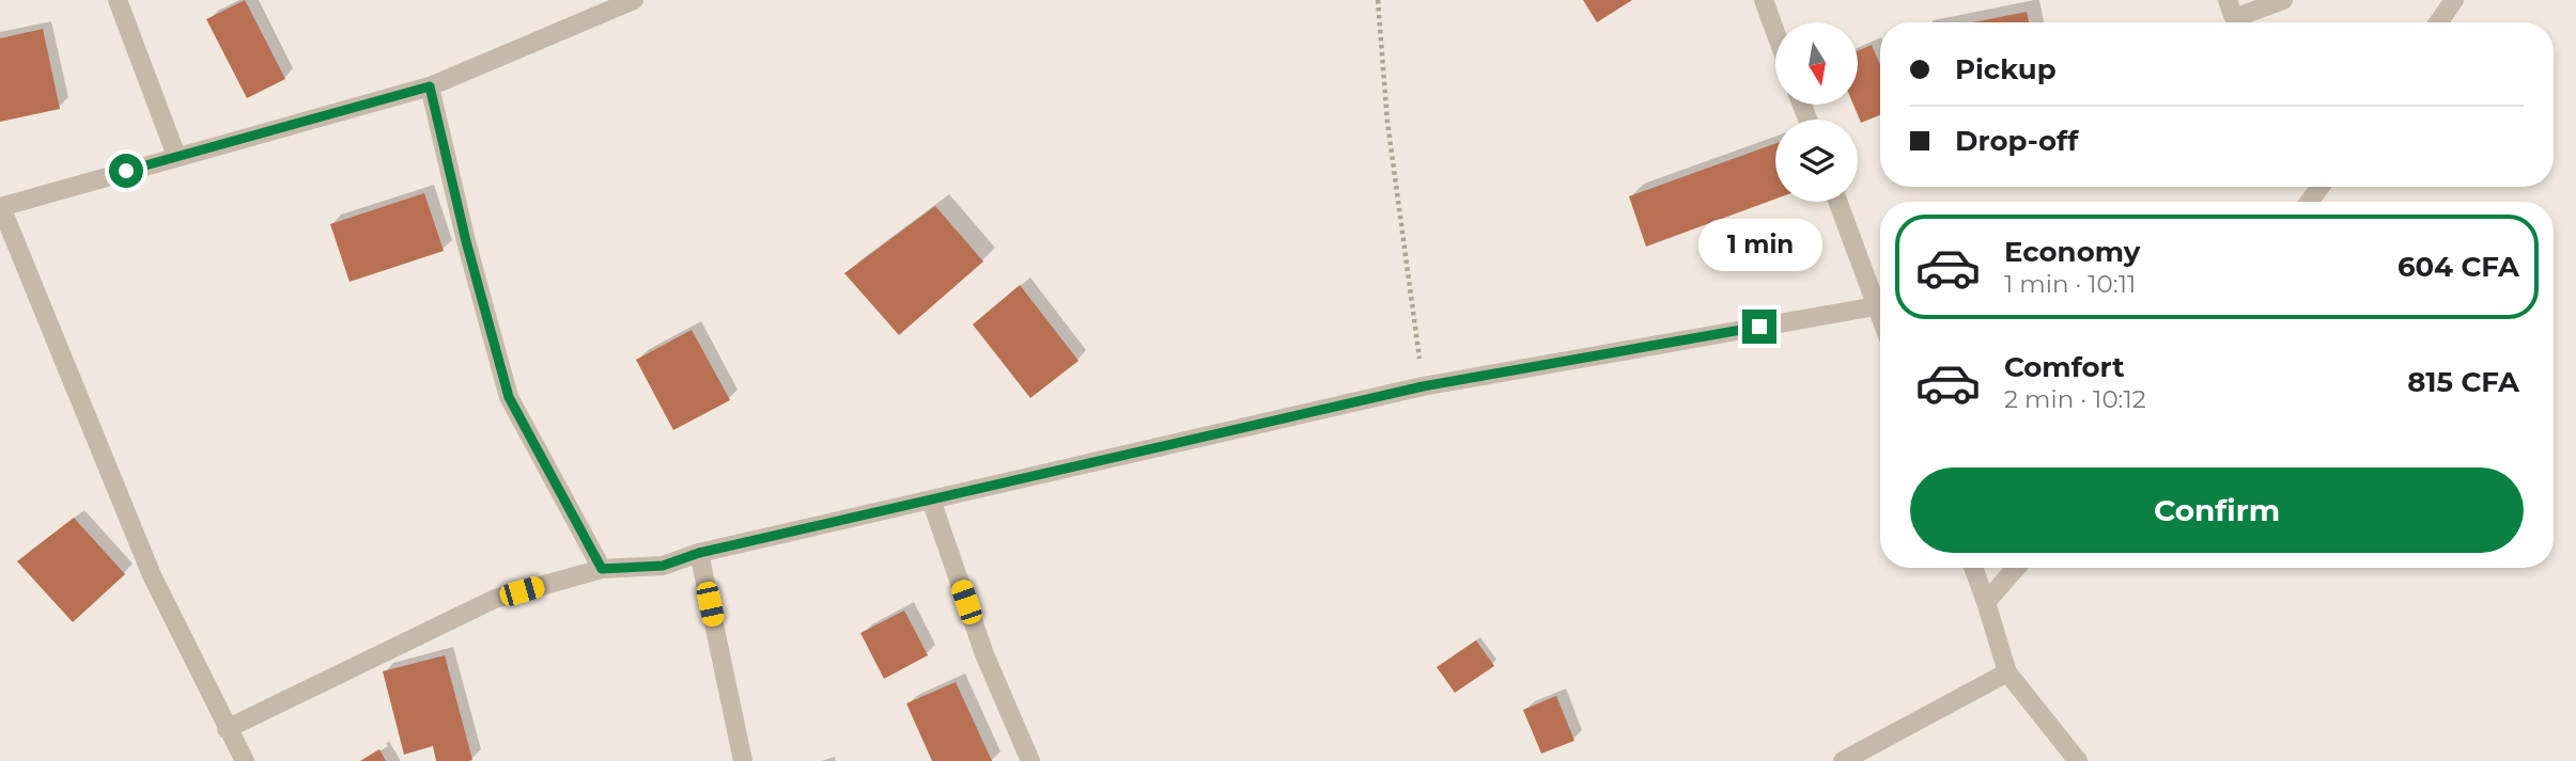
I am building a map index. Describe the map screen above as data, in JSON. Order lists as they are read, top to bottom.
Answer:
{
  "north": "bottom",
  "page": {
    "banner": ["Pickup", "Drop-off"],
    "list": [
      {
        "name": "Economy",
        "note": "1 min · 10:11",
        "value": "604 CFA"
      },
      {
        "name": "Comfort",
        "note": "2 min · 10:12",
        "value": "815 CFA"
      }
    ],
    "bubble": "1 min",
    "buttons": "Confirm"
  }
}
